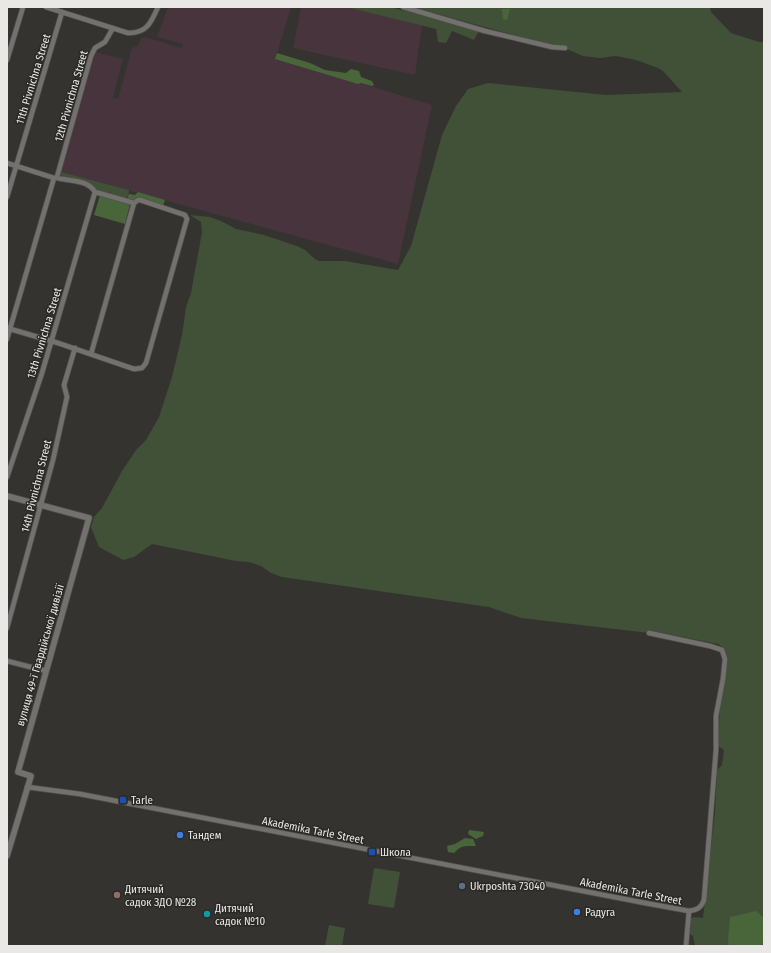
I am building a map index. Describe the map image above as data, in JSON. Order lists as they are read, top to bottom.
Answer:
{
  "streets": {
    "street": [
      "11th Pivnichna Street",
      "12th Pivnichna Street",
      "13th Pivnichna Street",
      "14th Pivnichna Street",
      "вулиця 49-ї Гвардійської дивізії",
      "Akademika Tarle Street"
    ]
  },
  "crossings": [
    ["14th Pivnichna Street", "вулиця 49-ї Гвардійської дивізії"],
    ["вулиця 49-ї Гвардійської дивізії", "Akademika Tarle Street"]
  ],
  "places": {
    "transit": ["Tarle", "Школа"],
    "other": [
      "Тандем",
      "Ukrposhta 73040",
      "Дитячий садок ЗДО №28",
      "Радуга",
      "Дитячий садок №10"
    ]
  }
}
